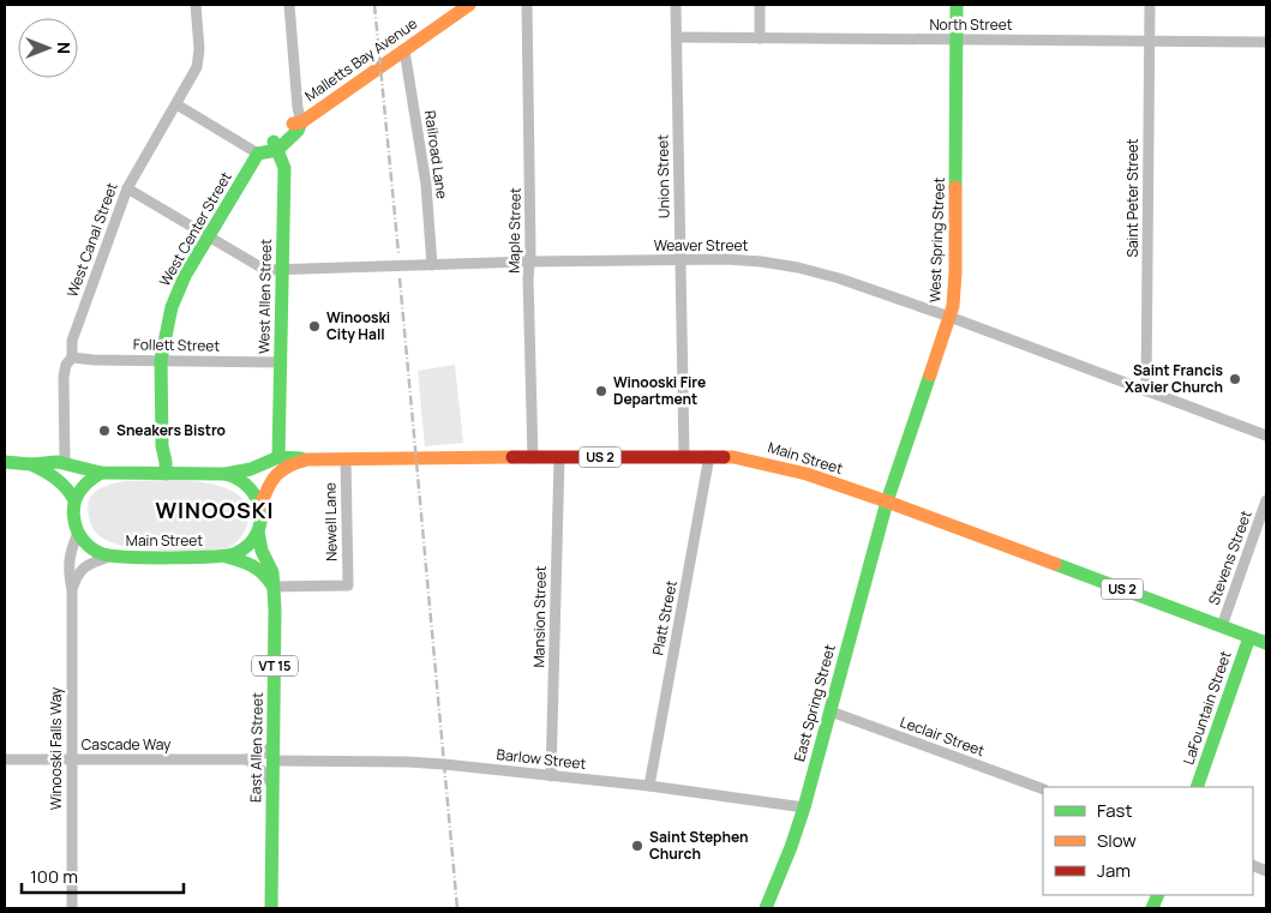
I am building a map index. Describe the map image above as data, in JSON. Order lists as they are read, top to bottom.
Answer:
{
  "streets": {
    "main road": [
      "Malletts Bay Avenue",
      "West Center Street",
      "West Spring Street",
      "West Allen Street",
      "US 2",
      "Main Street",
      "VT 15",
      "East Spring Street",
      "LaFountain Street",
      "East Allen Street"
    ],
    "street": [
      "North Street",
      "Railroad Lane",
      "Union Street",
      "Saint Peter Street",
      "Maple Street",
      "West Canal Street",
      "Weaver Street",
      "Follett Street",
      "Newell Lane",
      "Stevens Street",
      "Mansion Street",
      "Platt Street",
      "Leclair Street",
      "Cascade Way",
      "Winooski Falls Way",
      "Barlow Street"
    ]
  },
  "crossings": [
    ["North Street", "Union Street"],
    ["North Street", "Saint Peter Street"],
    ["North Street", "West Spring Street"],
    ["Malletts Bay Avenue", "Railroad Lane"],
    ["Malletts Bay Avenue", "West Center Street"],
    ["Malletts Bay Avenue", "West Allen Street"],
    ["Railroad Lane", "Weaver Street"],
    ["Union Street", "Weaver Street"],
    ["Union Street", "Main Street"],
    ["Saint Peter Street", "Weaver Street"],
    ["West Center Street", "Weaver Street"],
    ["West Center Street", "West Allen Street"],
    ["West Center Street", "Follett Street"],
    ["Maple Street", "Weaver Street"],
    ["Maple Street", "Main Street"],
    ["West Canal Street", "Weaver Street"],
    ["West Canal Street", "Follett Street"],
    ["West Spring Street", "Weaver Street"],
    ["West Spring Street", "Main Street"],
    ["West Spring Street", "East Spring Street"],
    ["Weaver Street", "West Allen Street"],
    ["West Allen Street", "Follett Street"],
    ["West Allen Street", "Main Street"],
    ["Main Street", "Newell Lane"],
    ["Main Street", "Stevens Street"],
    ["Main Street", "Mansion Street"],
    ["Main Street", "Platt Street"],
    ["Main Street", "East Spring Street"],
    ["Main Street", "LaFountain Street"],
    ["Main Street", "East Allen Street"],
    ["Main Street", "Winooski Falls Way"],
    ["Newell Lane", "East Allen Street"],
    ["Mansion Street", "Barlow Street"],
    ["Platt Street", "Barlow Street"],
    ["East Spring Street", "Leclair Street"],
    ["East Spring Street", "Barlow Street"],
    ["Cascade Way", "East Allen Street"],
    ["Cascade Way", "Winooski Falls Way"],
    ["East Allen Street", "Barlow Street"]
  ],
  "districts": ["WINOOSKI"],
  "places": [
    "Winooski City Hall",
    "Saint Francis Xavier Church",
    "Winooski Fire Department",
    "Sneakers Bistro",
    "Saint Stephen Church"
  ],
  "legend": ["Fast", "Slow", "Jam"],
  "scale_bar": "100 m",
  "north": "right"
}
